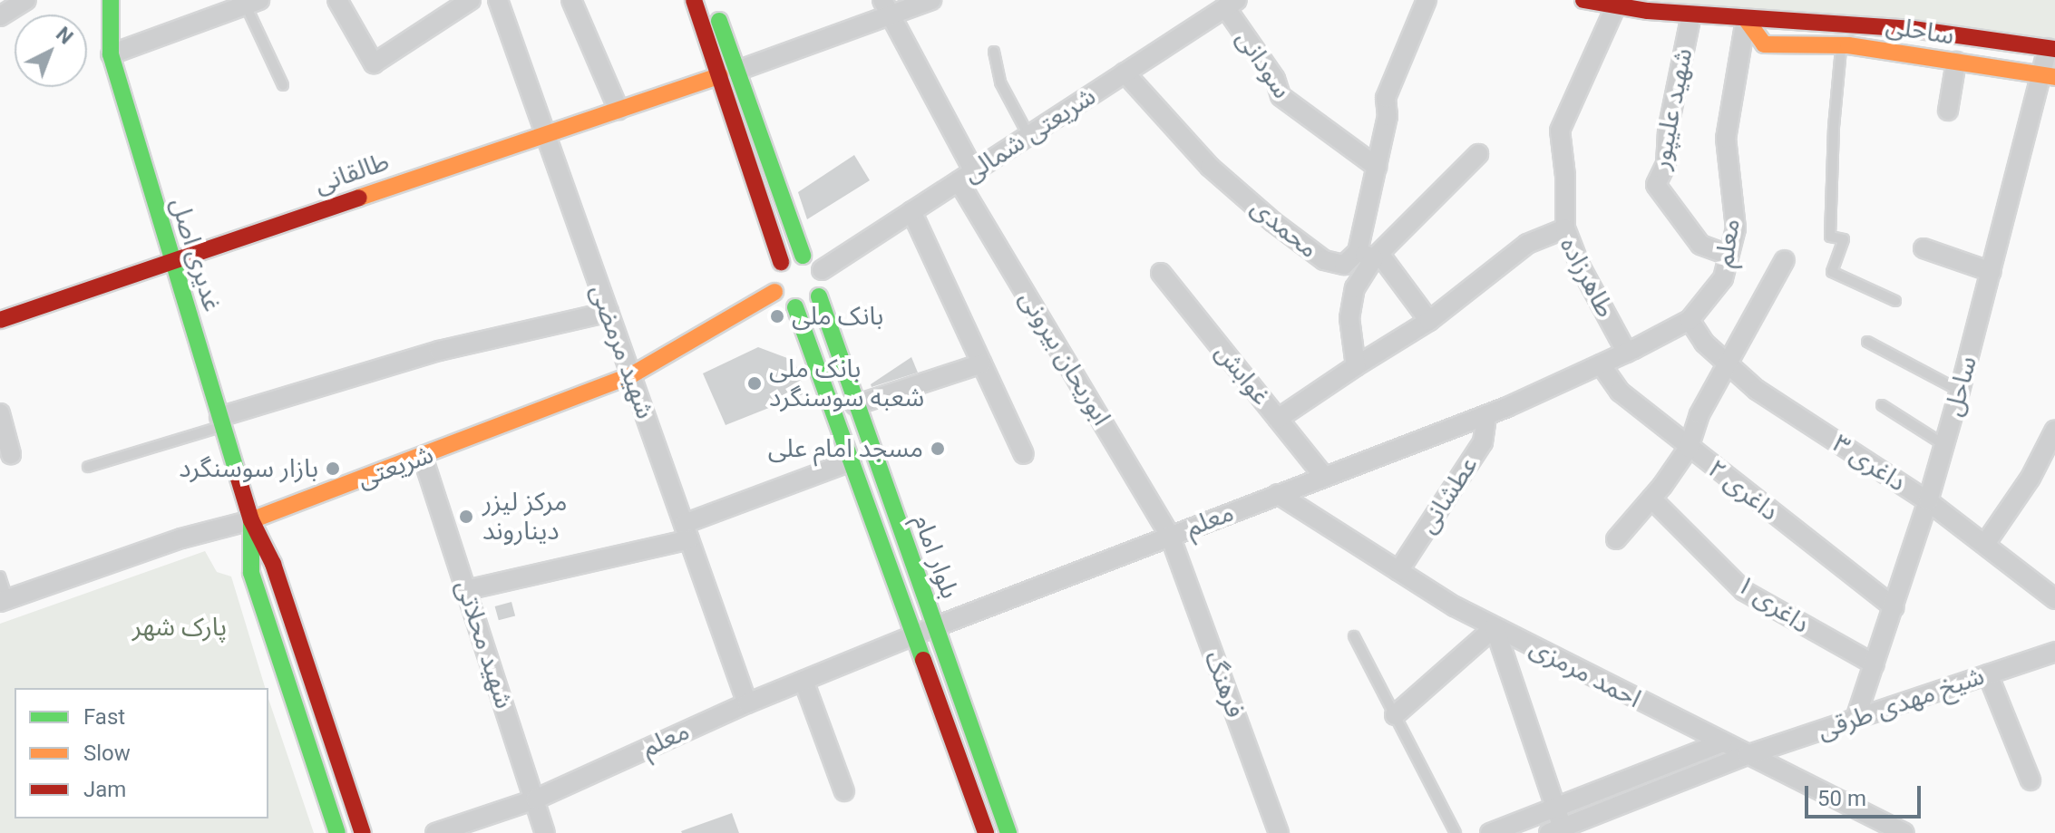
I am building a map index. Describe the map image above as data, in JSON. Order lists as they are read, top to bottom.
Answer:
{
  "streets": {
    "main road": [
      "ساحلی",
      "طالقانی",
      "غدیری اصل",
      "شریعتی",
      "بلوار امام"
    ],
    "street": [
      "سودانی",
      "شهید علیپور",
      "شریعتی شمالی",
      "محمدی",
      "معلم",
      "طاهرزاده",
      "شهید مرمضی",
      "ابوریحان بیرونی",
      "غوابش",
      "ساحل",
      "داغری ۳",
      "داغری ۲",
      "عطشانی",
      "داغری ۱",
      "شهید محلاتی",
      "احمد مرمزی",
      "فرهنگ",
      "شیخ مهدی طرقی"
    ]
  },
  "crossings": [
    ["ساحلی", "شهید علیپور"],
    ["ساحلی", "معلم"],
    ["ساحلی", "ساحل"],
    ["سودانی", "شریعتی شمالی"],
    ["سودانی", "محمدی"],
    ["شهید علیپور", "معلم"],
    ["شریعتی شمالی", "محمدی"],
    ["شریعتی شمالی", "ابوریحان بیرونی"],
    ["شریعتی شمالی", "شریعتی"],
    ["شریعتی شمالی", "بلوار امام"],
    ["طالقانی", "غدیری اصل"],
    ["طالقانی", "شهید مرمضی"],
    ["معلم", "طاهرزاده"],
    ["معلم", "شهید مرمضی"],
    ["معلم", "ابوریحان بیرونی"],
    ["معلم", "غوابش"],
    ["معلم", "داغری ۳"],
    ["معلم", "داغری ۲"],
    ["معلم", "عطشانی"],
    ["معلم", "بلوار امام"],
    ["معلم", "شهید محلاتی"],
    ["معلم", "احمد مرمزی"],
    ["معلم", "فرهنگ"],
    ["غدیری اصل", "شریعتی"],
    ["طاهرزاده", "غوابش"],
    ["شهید مرمضی", "شریعتی"],
    ["ابوریحان بیرونی", "فرهنگ"],
    ["ساحل", "داغری ۳"],
    ["ساحل", "داغری ۲"],
    ["ساحل", "داغری ۱"],
    ["ساحل", "شیخ مهدی طرقی"],
    ["شریعتی", "بلوار امام"],
    ["شریعتی", "شهید محلاتی"],
    ["عطشانی", "احمد مرمزی"],
    ["احمد مرمزی", "شیخ مهدی طرقی"]
  ],
  "parks": ["پارک شهر"],
  "places": [
    "بانک ملی",
    "بانک ملی شعبه سوسنگرد",
    "مسجد امام علی",
    "بازار سوسنگرد",
    "مرکز لیزر دیناروند"
  ],
  "legend": ["Fast", "Slow", "Jam"],
  "scale_bar": "50 m",
  "north": "top right"
}
